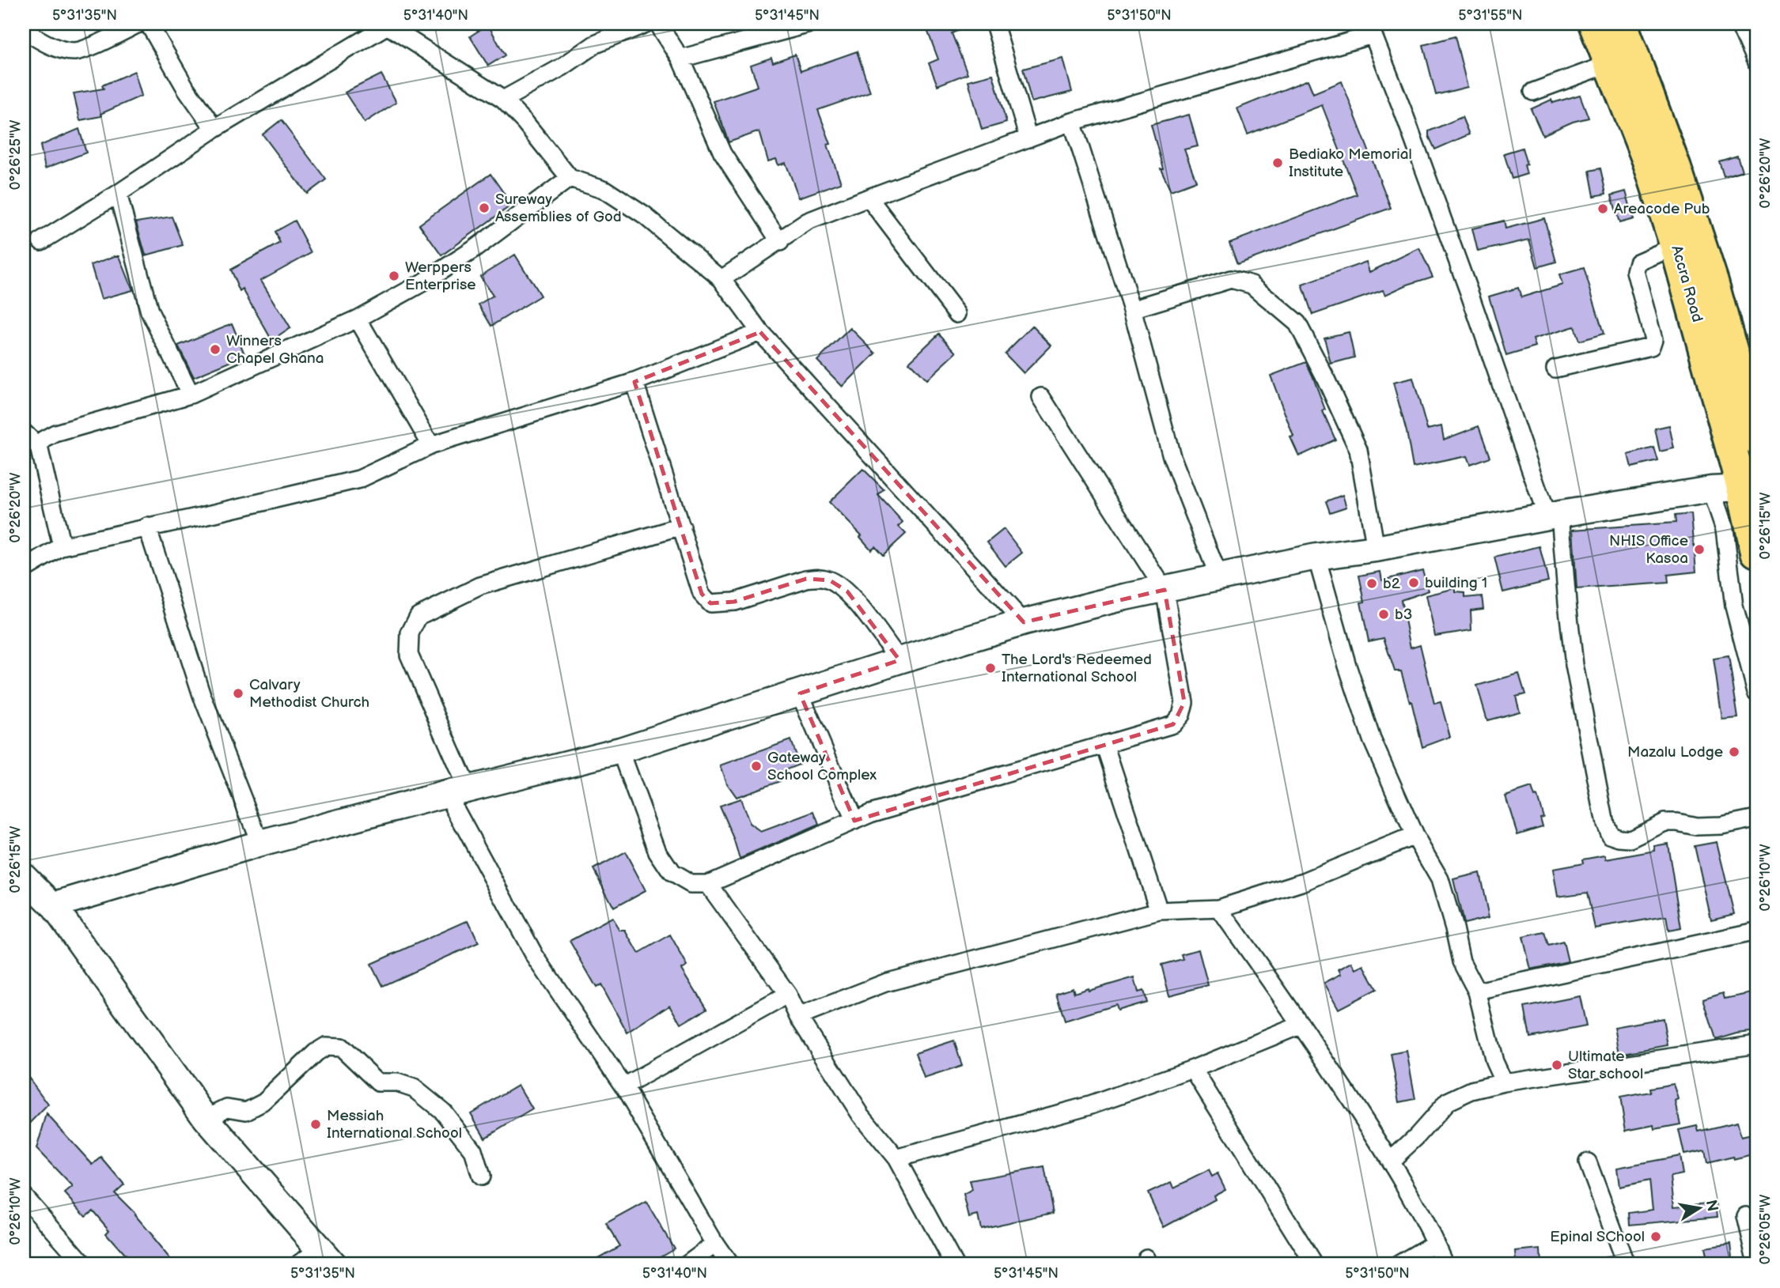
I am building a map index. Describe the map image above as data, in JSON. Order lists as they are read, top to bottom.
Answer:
{
  "streets": {
    "highway": ["Accra Road"]
  },
  "places": [
    "Bediako Memorial Institute",
    "Sureway Assemblies of God",
    "Areacode Pub",
    "Werppers Enterprise",
    "Winners Chapel Ghana",
    "NHIS Office Kasoa",
    "building 1",
    "b2",
    "b3",
    "The Lord's Redeemed International School",
    "Calvary Methodist Church",
    "Mazalu Lodge",
    "Gateway School Complex",
    "Ultimate Star school",
    "Messiah International School",
    "Epinal SChool"
  ],
  "north": "right",
  "coordinates": [
    "5°31'35\"N",
    "5°31'40\"N",
    "5°31'45\"N",
    "5°31'50\"N",
    "5°31'55\"N",
    "0°26'25\"W",
    "0°26'20\"W",
    "0°26'15\"W",
    "0°26'10\"W",
    "0°26'05\"W"
  ]
}
